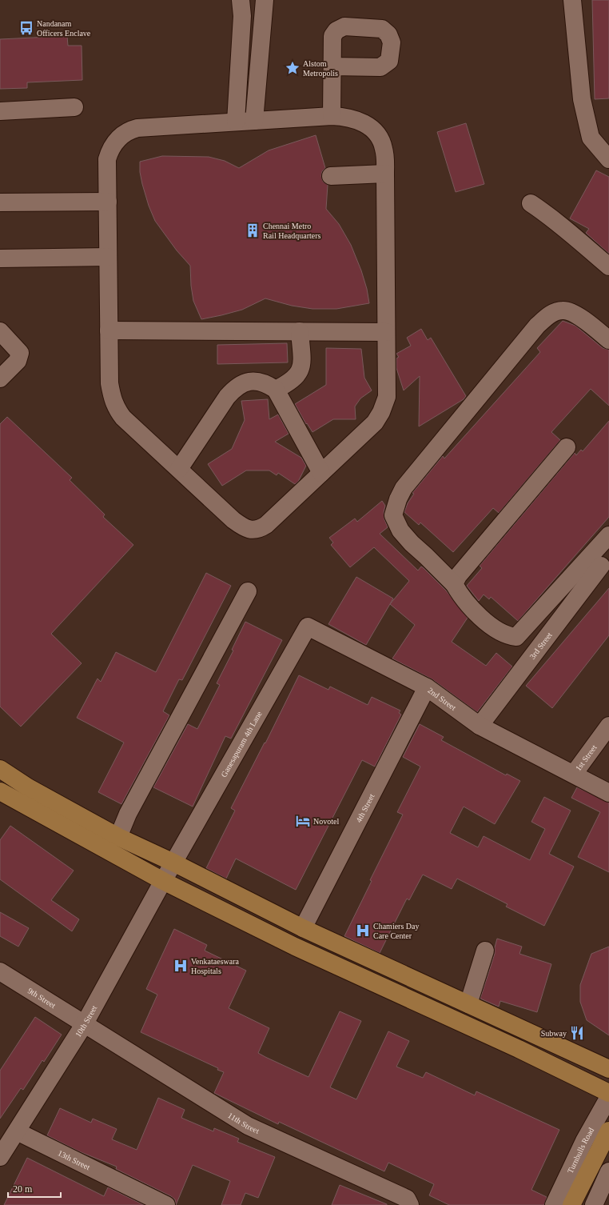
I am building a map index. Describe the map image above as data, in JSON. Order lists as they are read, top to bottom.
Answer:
{
  "streets": {
    "street": [
      "3rd Street",
      "2nd Street",
      "Ganesapuram 4th Lane",
      "1st Street",
      "4th Street",
      "9th Street",
      "10th Street",
      "11th Street",
      "Turnbulls Road",
      "13th Street"
    ]
  },
  "crossings": [
    ["3rd Street", "2nd Street"],
    ["2nd Street", "Ganesapuram 4th Lane"],
    ["2nd Street", "1st Street"],
    ["2nd Street", "4th Street"],
    ["Ganesapuram 4th Lane", "10th Street"],
    ["9th Street", "10th Street"],
    ["9th Street", "11th Street"],
    ["10th Street", "11th Street"],
    ["10th Street", "13th Street"]
  ],
  "places": {
    "bus stop": ["Nandanam Officers Enclave"],
    "place": ["Alstom Metropolis"],
    "building": ["Chennai Metro Rail Headquarters"],
    "hotel": ["Novotel"],
    "hospital": ["Chamiers Day Care Center", "Venkataeswara Hospitals"],
    "restaurant": ["Subway"]
  },
  "scale_bar": "20 m"
}
